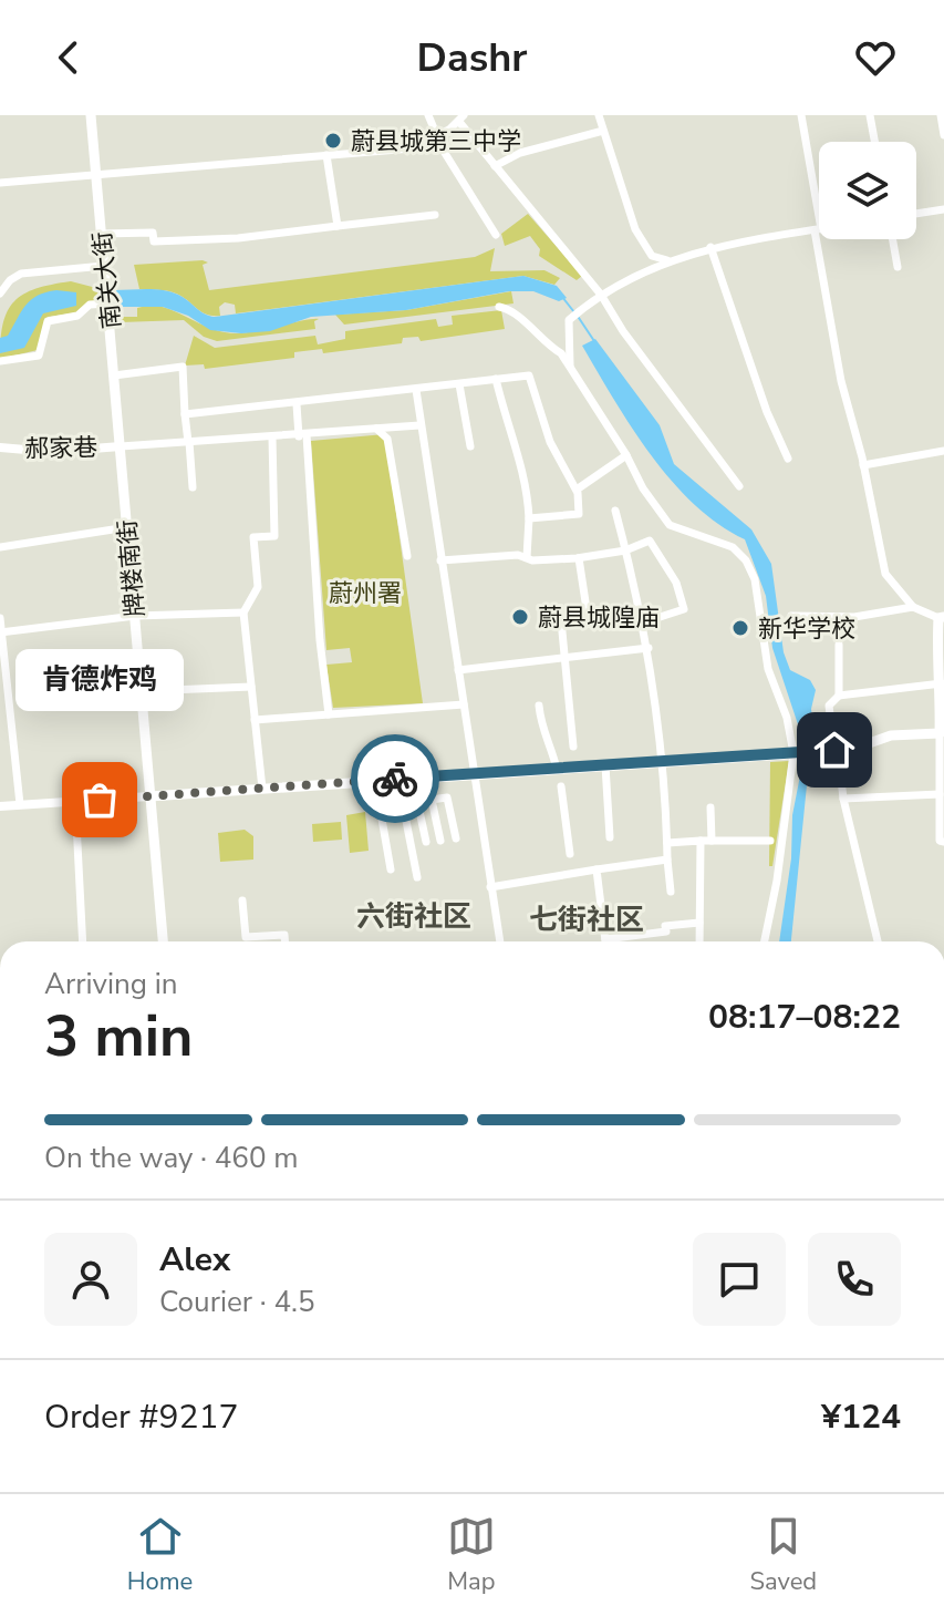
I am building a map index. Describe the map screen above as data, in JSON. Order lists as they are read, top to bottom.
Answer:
{
  "streets": {
    "main road": ["南关大街", "牌楼南街"],
    "street": ["郝家巷"]
  },
  "crossings": [
    ["南关大街", "郝家巷"],
    ["南关大街", "牌楼南街"],
    ["郝家巷", "牌楼南街"]
  ],
  "districts": ["六街社区", "七街社区"],
  "parks": ["蔚州署"],
  "places": [
    "蔚县城第三中学",
    "蔚县城隍庙",
    "新华学校",
    "肯德炸鸡"
  ],
  "page": {
    "header": "Dashr",
    "bubble": "肯德炸鸡",
    "heading": ["3 min", "Arriving in", "08:17–08:22"],
    "panel": [
      "Alex",
      "Courier · 4.5",
      "Order #9217",
      "¥124"
    ],
    "bar": "On the way · 460 m",
    "tabs": ["Home", "Map", "Saved"]
  }
}
